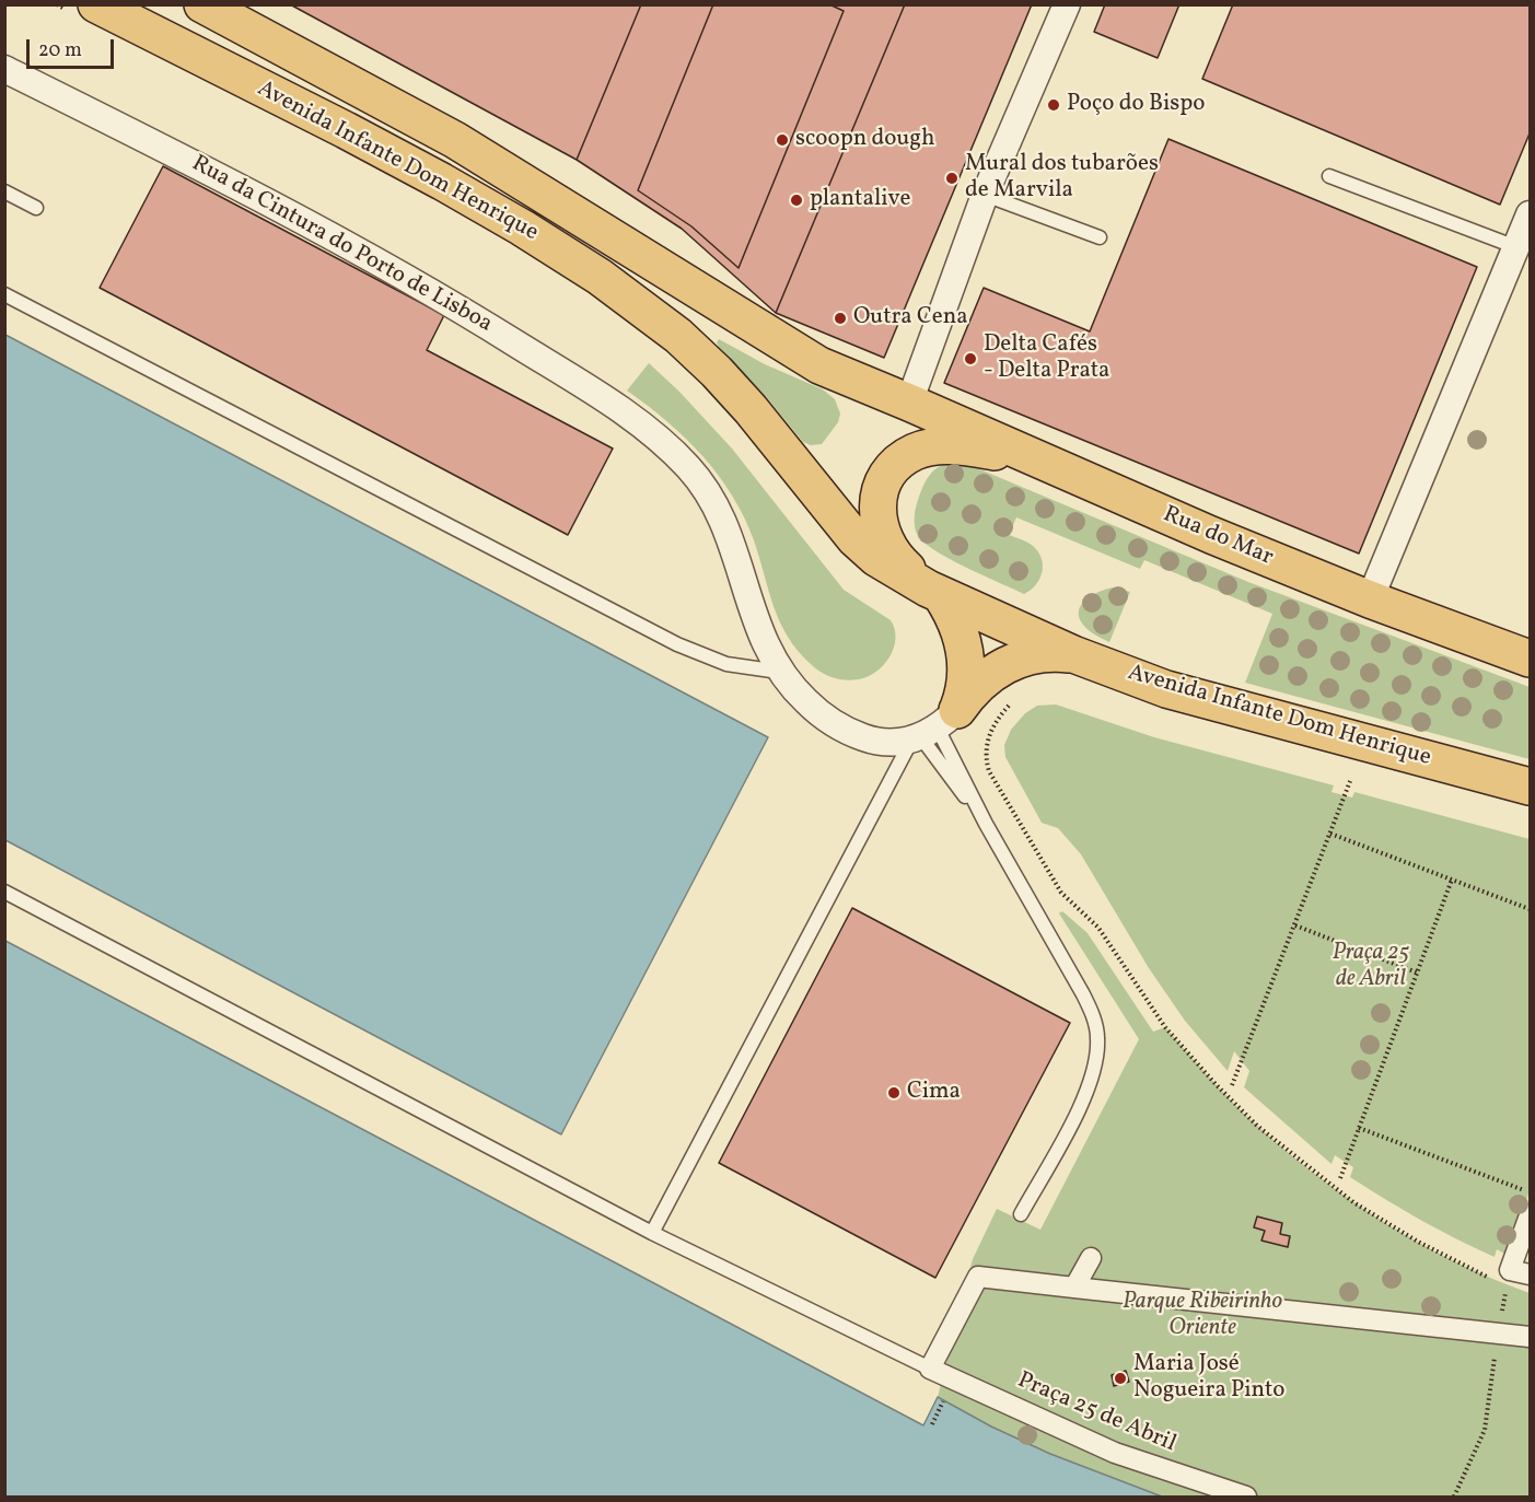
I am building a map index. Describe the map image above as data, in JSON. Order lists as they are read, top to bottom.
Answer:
{
  "streets": {
    "main road": ["Avenida Infante Dom Henrique", "Rua do Mar"],
    "street": ["Rua da Cintura do Porto de Lisboa", "Praça 25 de Abril"]
  },
  "crossings": [
    ["Avenida Infante Dom Henrique", "Rua do Mar"]
  ],
  "parks": ["Praça 25 de Abril", "Parque Ribeirinho Oriente"],
  "places": [
    "Poço do Bispo",
    "scoopn dough",
    "Mural dos tubarões de Marvila",
    "plantalive",
    "Outra Cena",
    "Delta Cafés - Delta Prata",
    "Cima",
    "Maria José Nogueira Pinto"
  ],
  "scale_bar": "20 m"
}
